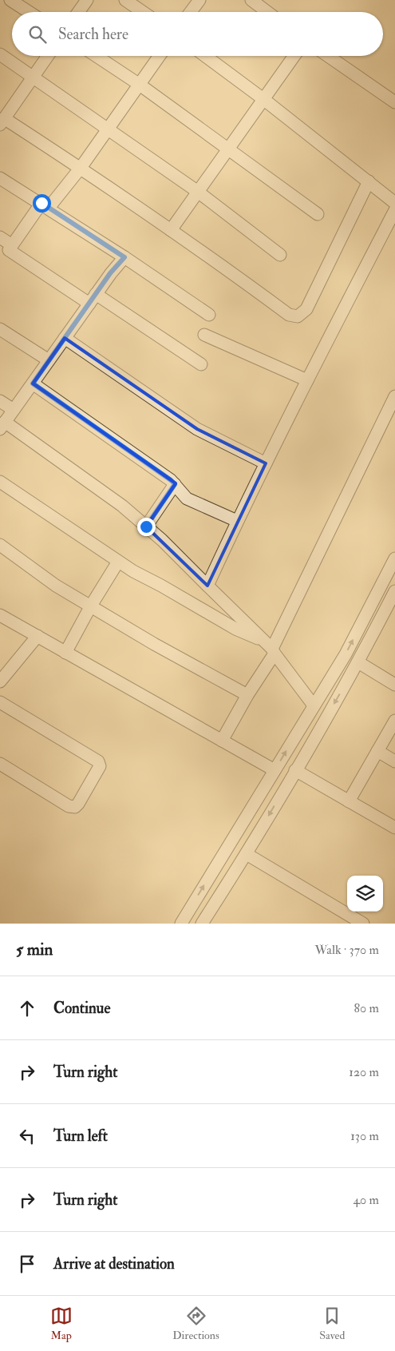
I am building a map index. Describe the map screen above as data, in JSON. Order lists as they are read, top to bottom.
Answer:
{
  "page": {
    "search": "Search here",
    "heading": ["5 min", "Walk · 370 m"],
    "list": [
      ["Continue", "80 m"],
      ["Turn right", "120 m"],
      ["Turn left", "130 m"],
      ["Turn right", "40 m"],
      "Arrive at destination"
    ],
    "nav": ["Map", "Directions", "Saved"]
  }
}
